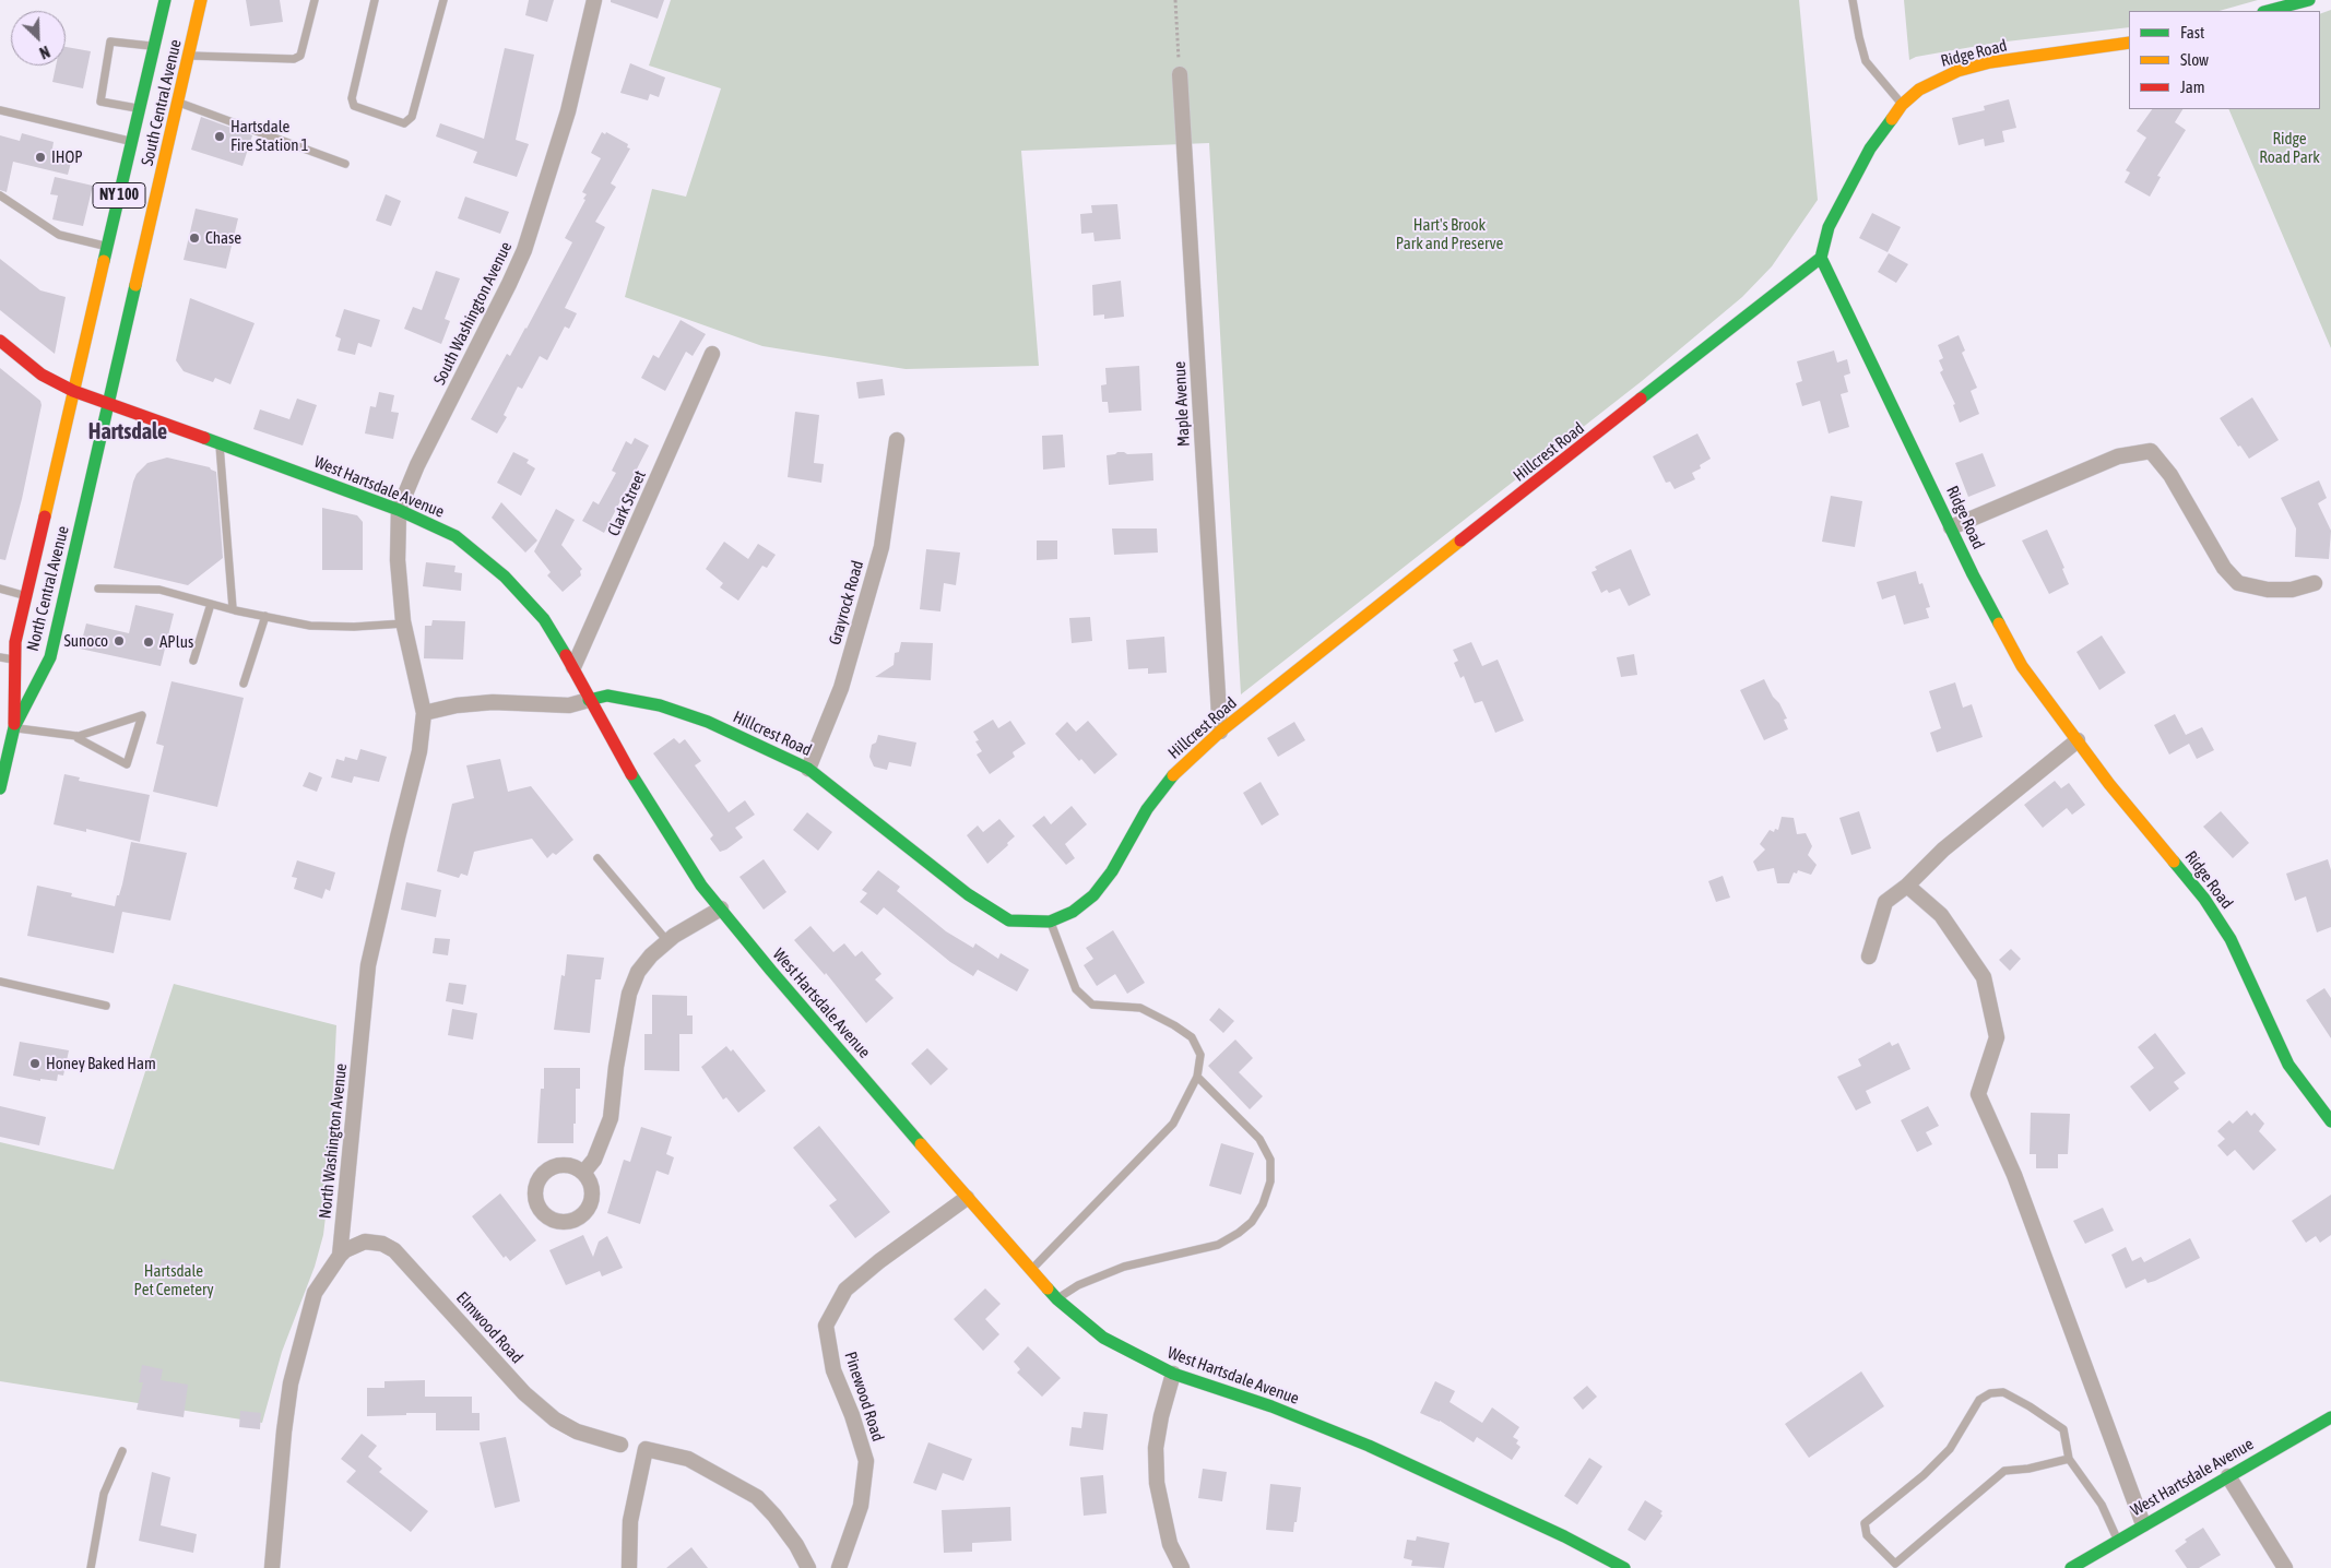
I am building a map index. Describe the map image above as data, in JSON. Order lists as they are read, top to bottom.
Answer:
{
  "streets": {
    "main road": [
      "Ridge Road",
      "South Central Avenue",
      "NY 100",
      "Hillcrest Road",
      "West Hartsdale Avenue",
      "North Central Avenue"
    ],
    "street": [
      "South Washington Avenue",
      "Maple Avenue",
      "Clark Street",
      "Grayrock Road",
      "North Washington Avenue",
      "Elmwood Road",
      "Pinewood Road"
    ]
  },
  "crossings": [
    ["Ridge Road", "Hillcrest Road"],
    ["South Central Avenue", "West Hartsdale Avenue"],
    ["South Central Avenue", "North Central Avenue"],
    ["NY 100", "North Central Avenue"],
    ["South Washington Avenue", "West Hartsdale Avenue"],
    ["South Washington Avenue", "North Washington Avenue"],
    ["Maple Avenue", "Hillcrest Road"],
    ["Hillcrest Road", "West Hartsdale Avenue"],
    ["Hillcrest Road", "Grayrock Road"],
    ["West Hartsdale Avenue", "Clark Street"],
    ["West Hartsdale Avenue", "North Central Avenue"],
    ["West Hartsdale Avenue", "North Washington Avenue"],
    ["West Hartsdale Avenue", "Pinewood Road"],
    ["North Washington Avenue", "Elmwood Road"]
  ],
  "districts": ["Hartsdale"],
  "parks": ["Ridge Road Park", "Hart's Brook Park and Preserve", "Hartsdale Pet Cemetery"],
  "places": [
    "Hartsdale Fire Station 1",
    "IHOP",
    "Chase",
    "Sunoco",
    "APlus",
    "Honey Baked Ham"
  ],
  "legend": ["Fast", "Slow", "Jam"],
  "north": "bottom right"
}
